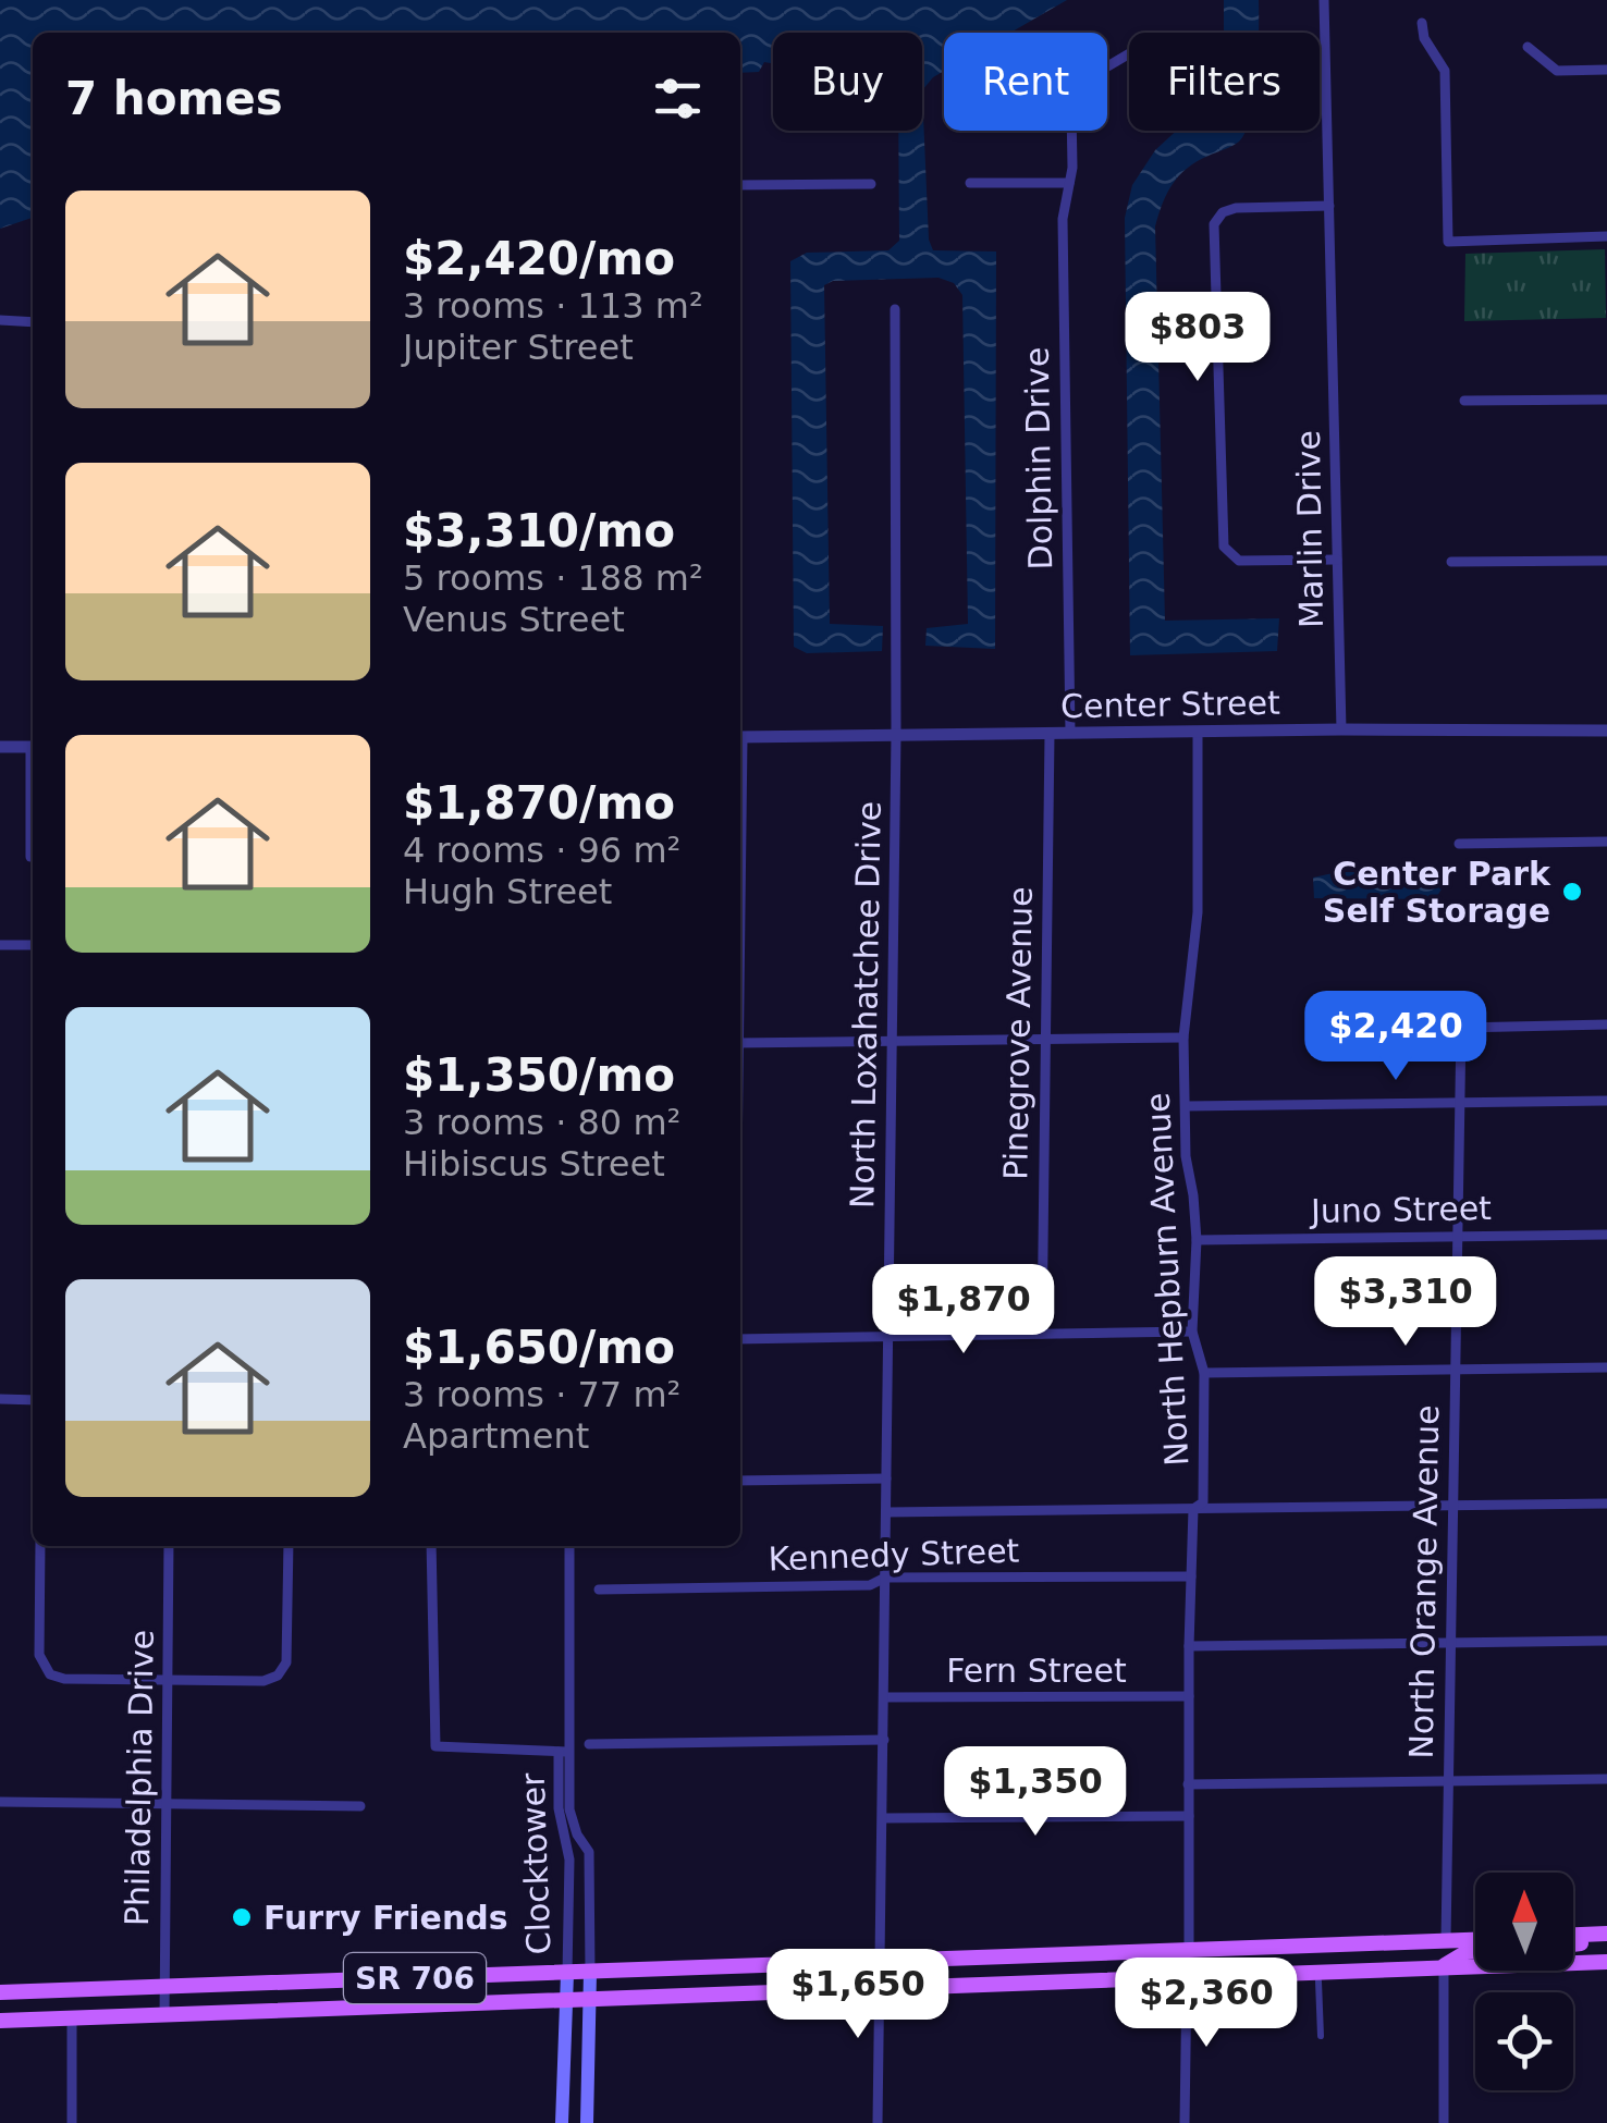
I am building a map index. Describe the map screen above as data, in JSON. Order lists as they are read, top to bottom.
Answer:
{
  "streets": {
    "main road": ["SR 706"],
    "street": [
      "Dolphin Drive",
      "Marlin Drive",
      "Center Street",
      "North Loxahatchee Drive",
      "Pinegrove Avenue",
      "Juno Street",
      "North Hepburn Avenue",
      "Kennedy Street",
      "North Orange Avenue",
      "Fern Street",
      "Philadelphia Drive",
      "Clocktower"
    ]
  },
  "crossings": [
    ["Dolphin Drive", "Center Street"],
    ["Marlin Drive", "Center Street"],
    ["Center Street", "North Loxahatchee Drive"],
    ["Center Street", "Pinegrove Avenue"],
    ["Center Street", "North Hepburn Avenue"],
    ["North Loxahatchee Drive", "Kennedy Street"],
    ["North Loxahatchee Drive", "Fern Street"],
    ["North Loxahatchee Drive", "SR 706"],
    ["Juno Street", "North Hepburn Avenue"],
    ["Juno Street", "North Orange Avenue"],
    ["North Hepburn Avenue", "Kennedy Street"],
    ["North Hepburn Avenue", "Fern Street"],
    ["North Hepburn Avenue", "SR 706"],
    ["North Orange Avenue", "SR 706"],
    ["Philadelphia Drive", "SR 706"],
    ["Clocktower", "SR 706"]
  ],
  "places": ["Center Park Self Storage", "Furry Friends"],
  "north": "top",
  "page": {
    "chip": ["Buy", "Rent", "Filters"],
    "heading": "7 homes",
    "list": [
      {
        "name": "$2,420/mo",
        "note": "3 rooms · 113 m² · Jupiter Street"
      },
      {
        "name": "$3,310/mo",
        "note": "5 rooms · 188 m² · Venus Street"
      },
      {
        "name": "$1,870/mo",
        "note": "4 rooms · 96 m² · Hugh Street"
      },
      {
        "name": "$1,350/mo",
        "note": "3 rooms · 80 m² · Hibiscus Street"
      },
      {
        "name": "$1,650/mo",
        "note": "3 rooms · 77 m² · Apartment"
      }
    ],
    "price": [
      "$803",
      "$2,420",
      "$3,310",
      "$1,870",
      "$1,350",
      "$1,650",
      "$2,360"
    ]
  }
}
